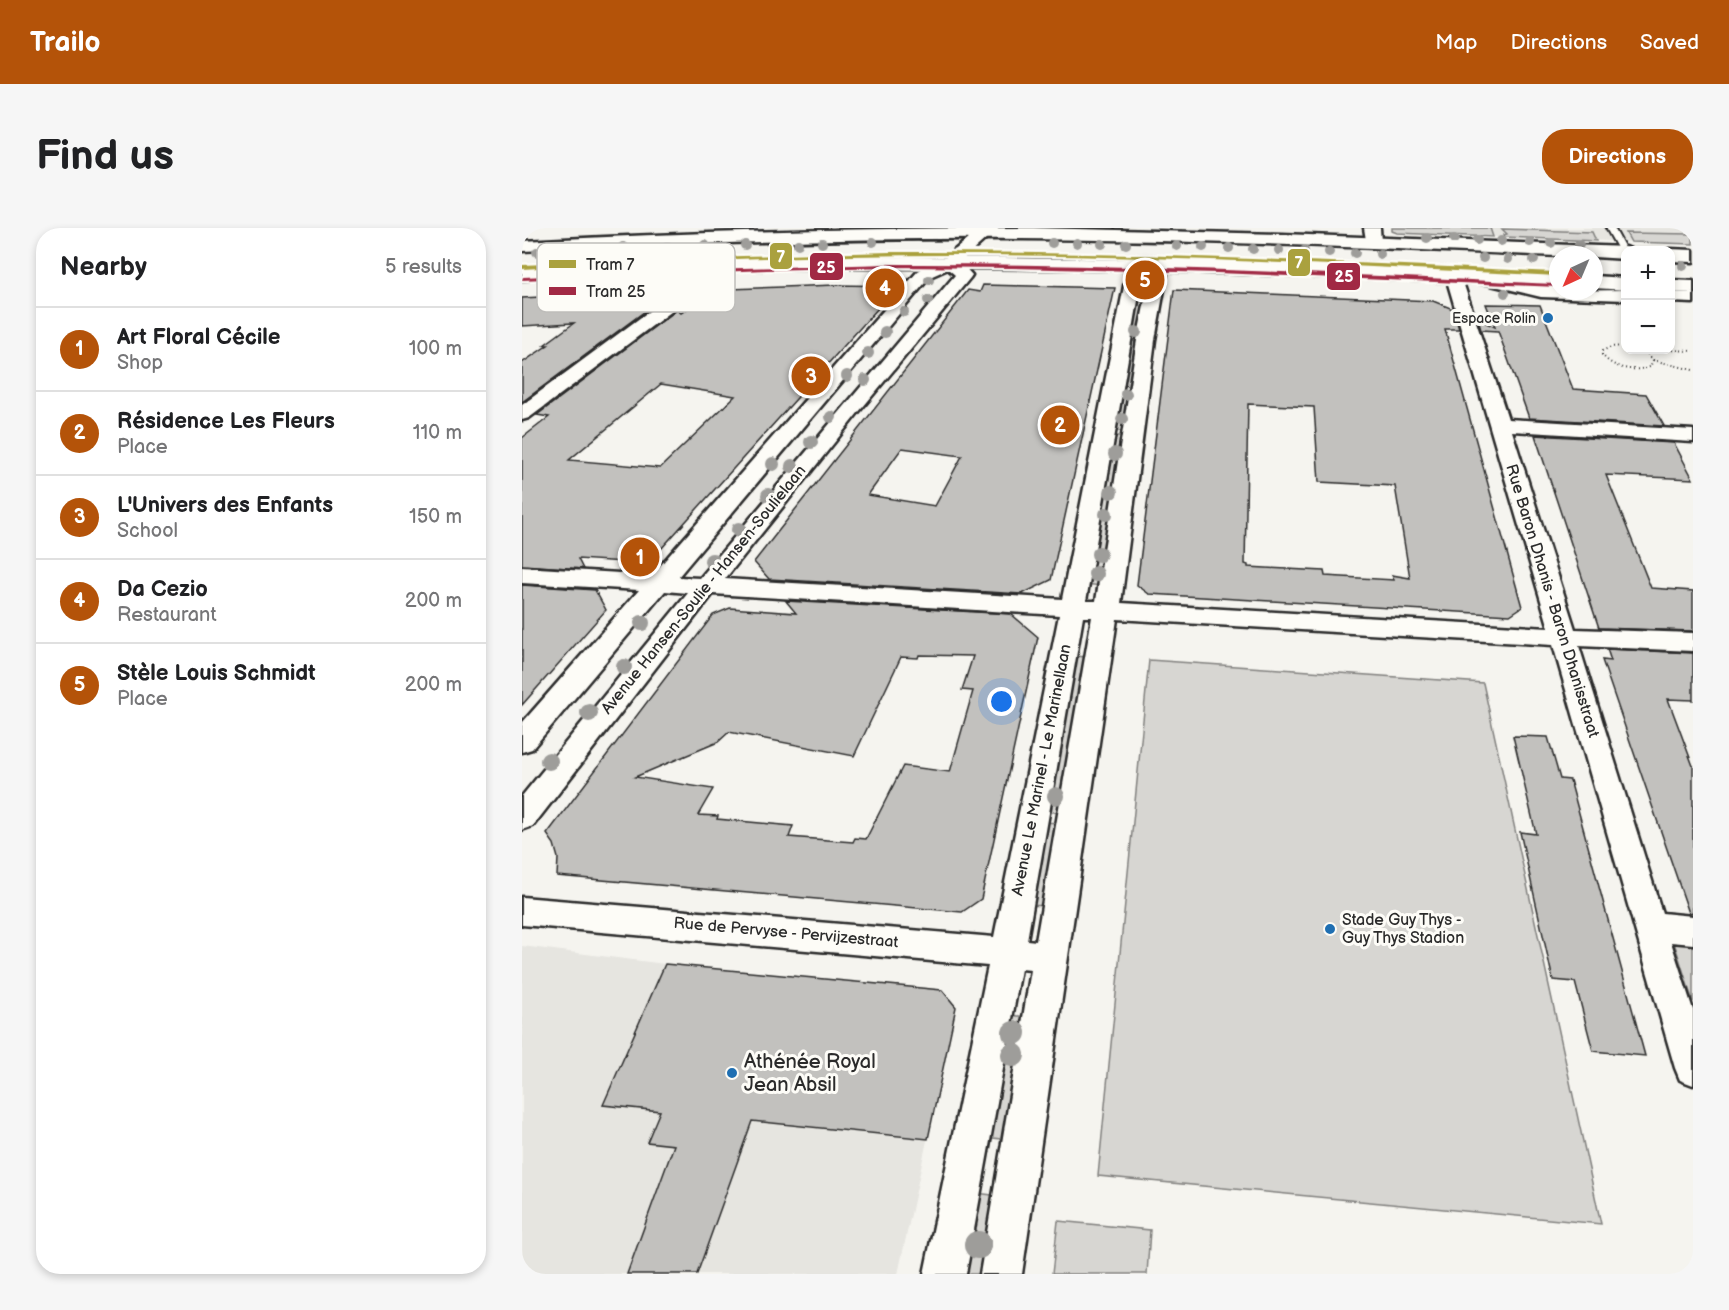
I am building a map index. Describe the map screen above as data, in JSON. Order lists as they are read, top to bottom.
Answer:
{
  "streets": {
    "street": [
      "Avenue Hansen-Soulie - Hansen-Soulielaan",
      "Rue Baron Dhanis - Baron Dhanisstraat",
      "Avenue Le Marinel - Le Marinellaan",
      "Rue de Pervyse - Pervijzestraat"
    ]
  },
  "crossings": [
    ["Avenue Le Marinel - Le Marinellaan", "Rue de Pervyse - Pervijzestraat"]
  ],
  "places": ["Espace Rolin", "Stade Guy Thys - Guy Thys Stadion", "Athénée Royal Jean Absil"],
  "lines": ["tram line 7", "tram line 25"],
  "legend": ["Tram 7", "Tram 25"],
  "north": "bottom left",
  "page": {
    "header": "Trailo",
    "nav": ["Map", "Directions", "Saved"],
    "buttons": "Directions",
    "title": "Find us",
    "heading": ["Nearby", "5 results"],
    "map_buttons": ["+", "−"],
    "pins": [
      "5",
      "4",
      "3",
      "2",
      "1"
    ],
    "list": [
      {
        "mark": "1",
        "name": "Art Floral Cécile",
        "note": "Shop",
        "value": "100 m"
      },
      {
        "mark": "2",
        "name": "Résidence Les Fleurs",
        "note": "Place",
        "value": "110 m"
      },
      {
        "mark": "3",
        "name": "L'Univers des Enfants",
        "note": "School",
        "value": "150 m"
      },
      {
        "mark": "4",
        "name": "Da Cezio",
        "note": "Restaurant",
        "value": "200 m"
      },
      {
        "mark": "5",
        "name": "Stèle Louis Schmidt",
        "note": "Place",
        "value": "200 m"
      }
    ]
  }
}
